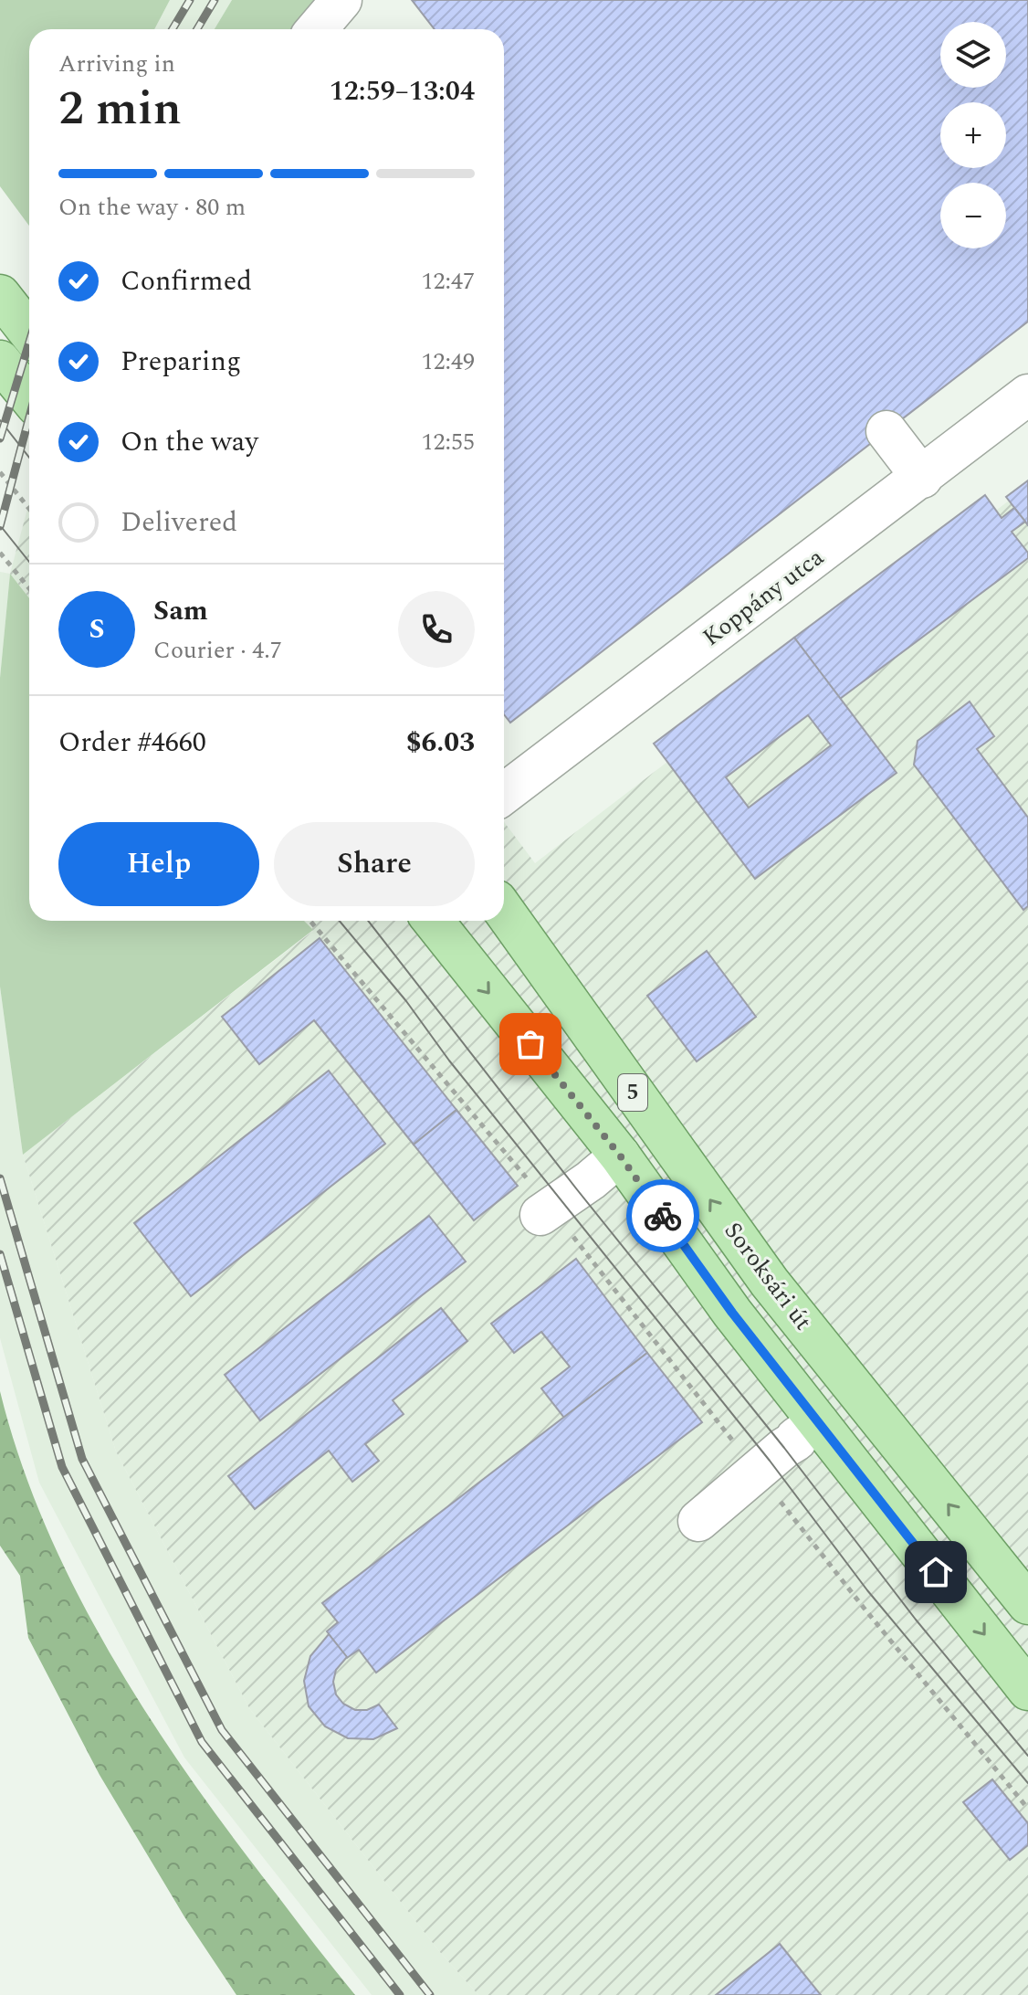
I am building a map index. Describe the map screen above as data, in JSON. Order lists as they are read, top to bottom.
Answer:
{
  "streets": {
    "main road": ["5", "Soroksári út"],
    "street": ["Koppány utca"]
  },
  "page": {
    "map_buttons": ["+", "−"],
    "heading": ["2 min", "Arriving in", "12:59–13:04"],
    "panel": [
      "Sam",
      "Courier · 4.7",
      "Order #4660",
      "$6.03"
    ],
    "bar": "On the way · 80 m",
    "list": [
      ["Confirmed", "12:47"],
      ["Preparing", "12:49"],
      ["On the way", "12:55"],
      "Delivered"
    ],
    "round": "S",
    "buttons": ["Help", "Share"]
  }
}
